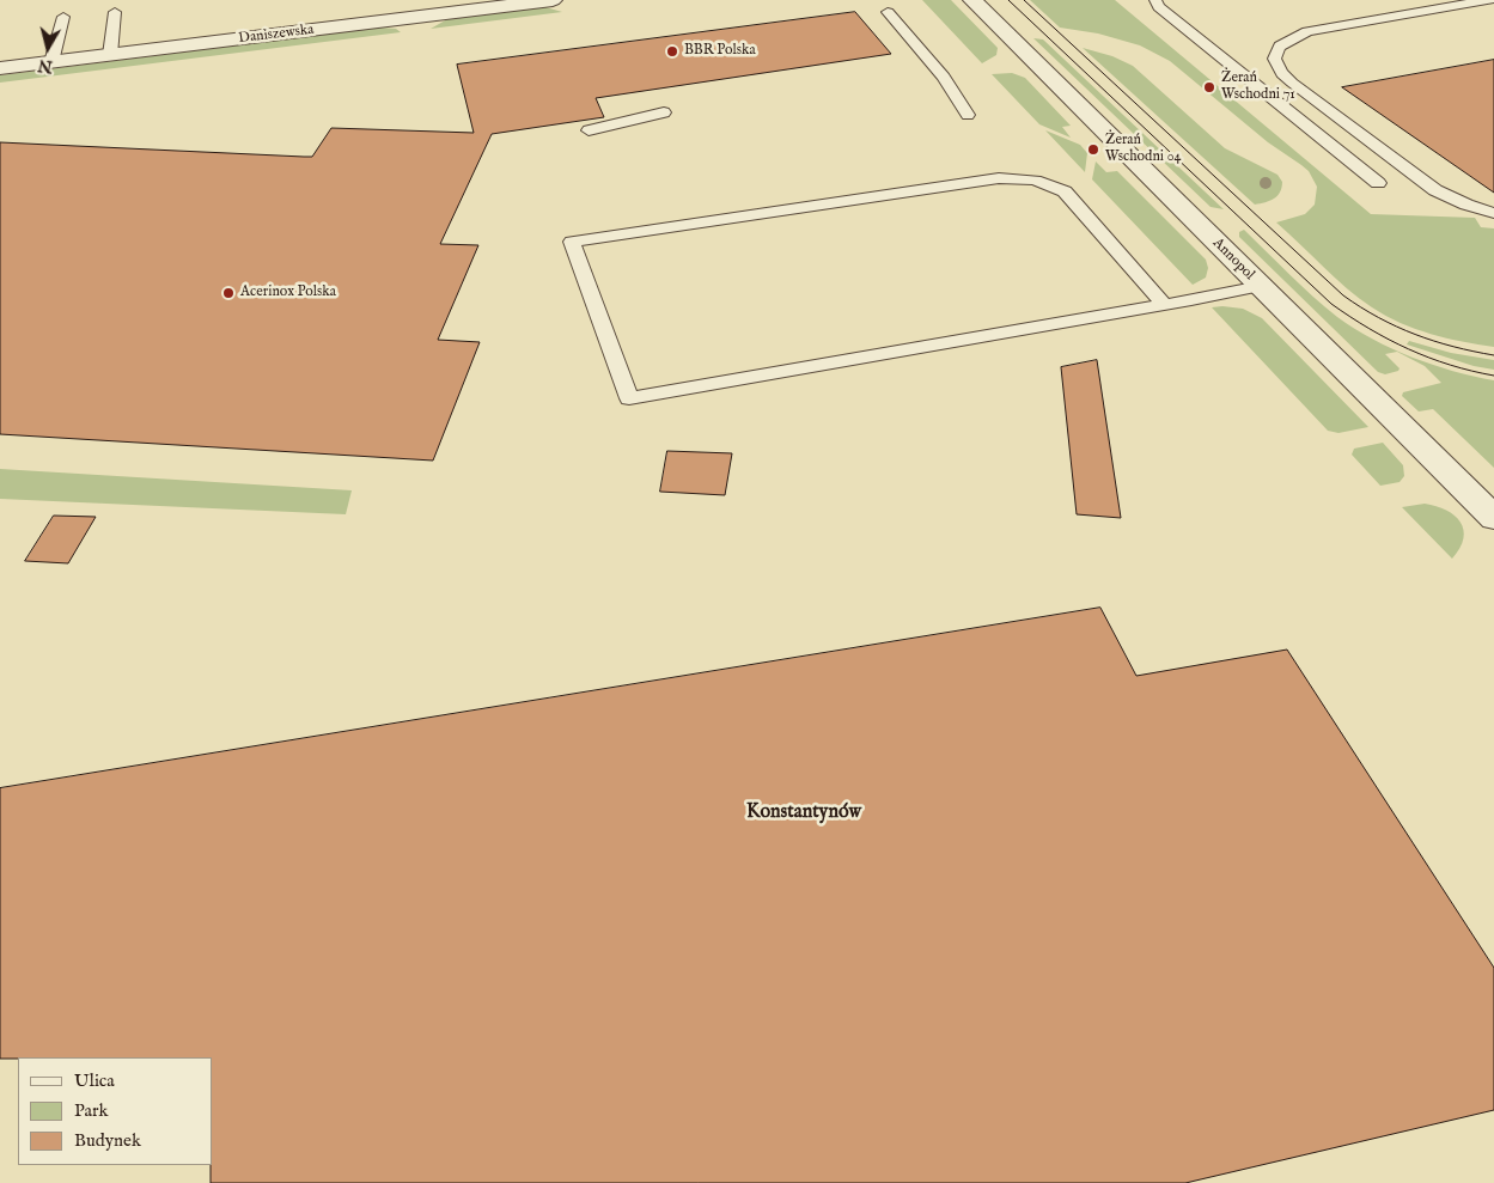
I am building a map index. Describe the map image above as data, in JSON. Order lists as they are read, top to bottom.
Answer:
{
  "streets": {
    "street": ["Daniszewska", "Annopol"]
  },
  "districts": ["Konstantynów"],
  "places": [
    "BBR Polska",
    "Żerań Wschodni 71",
    "Żerań Wschodni 04",
    "Acerinox Polska"
  ],
  "legend": ["Ulica", "Park", "Budynek"],
  "north": "bottom"
}
